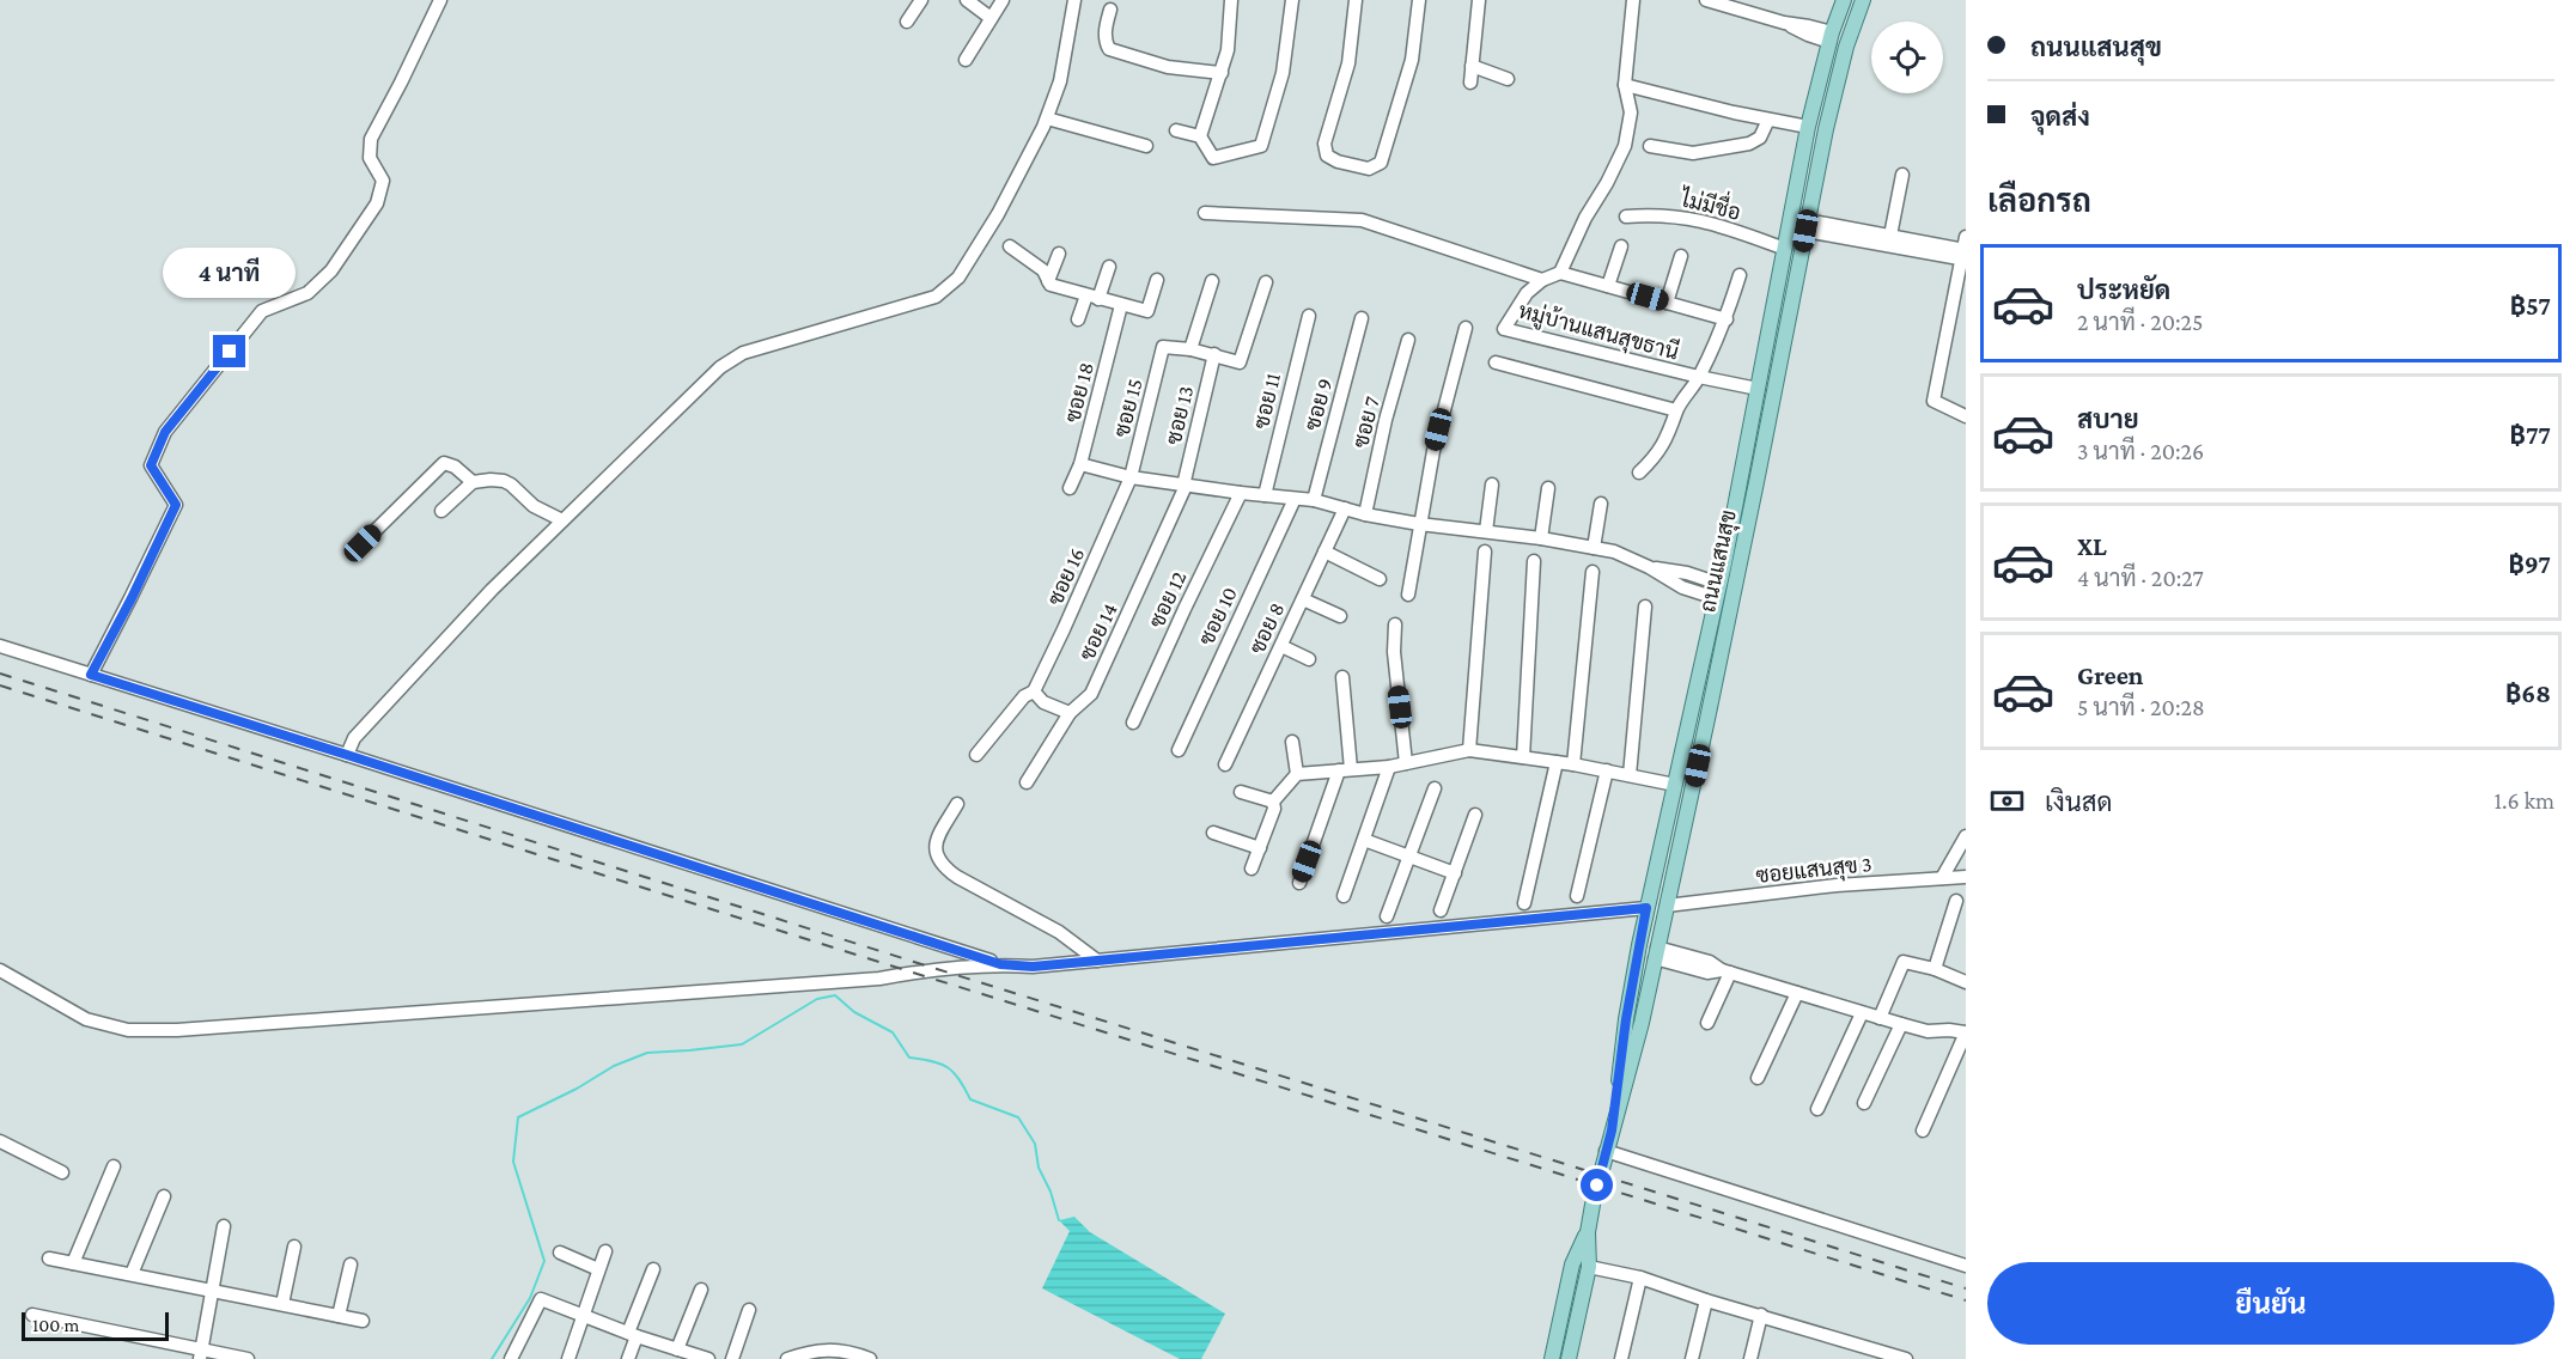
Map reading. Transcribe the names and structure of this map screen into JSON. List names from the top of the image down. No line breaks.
{"streets":{"main road":["ถนนแสนสุข"],"street":["ไม่มีชื่อ","หมู่บ้านแสนสุขธานี","ซอย 18","ซอย 11","ซอย 9","ซอย 15","ซอย 13","ซอย 7","ซอย 16","ซอย 12","ซอย 10","ซอย 8","ซอย 14","ซอยแสนสุข 3"]},"crossings":[["ไม่มีชื่อ","ถนนแสนสุข"],["หมู่บ้านแสนสุขธานี","ถนนแสนสุข"],["ซอย 15","ซอย 16"],["ซอย 13","ซอย 14"],["ถนนแสนสุข","ซอยแสนสุข 3"]],"scale_bar":"100 m","page":{"banner":["ถนนแสนสุข","จุดส่ง"],"heading":"เลือกรถ","list":[{"name":"ประหยัด","note":"2 นาที · 20:25","value":"฿57"},{"name":"สบาย","note":"3 นาที · 20:26","value":"฿77"},{"name":"XL","note":"4 นาที · 20:27","value":"฿97"},{"name":"Green","note":"5 นาที · 20:28","value":"฿68"}],"bubble":"4 นาที","pay":["เงินสด","1.6 km"],"buttons":"ยืนยัน","scale":"100 m"}}
